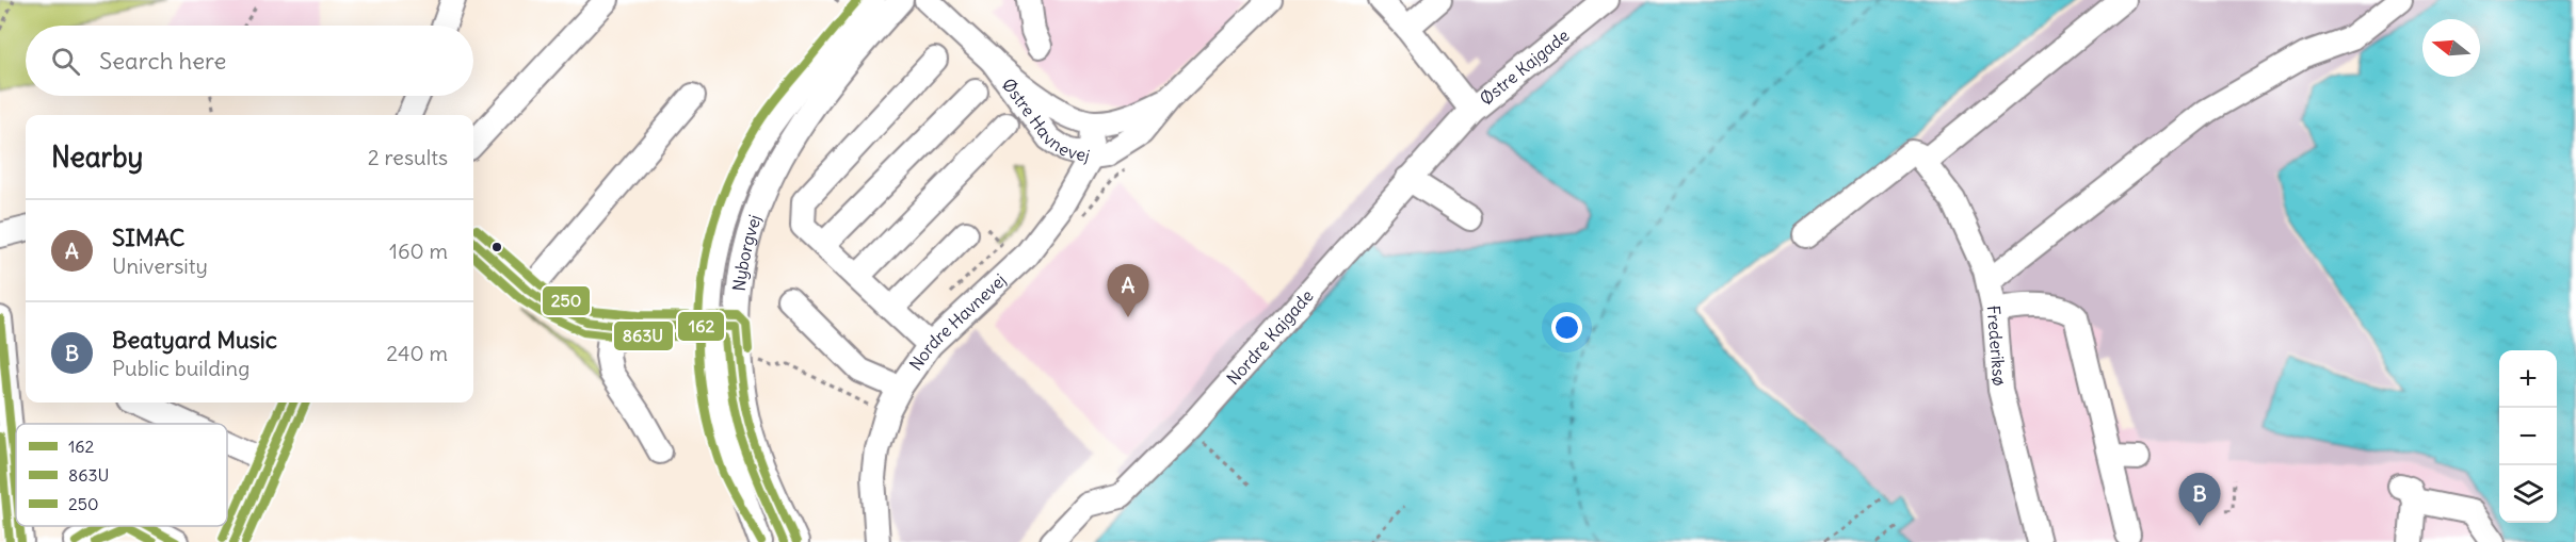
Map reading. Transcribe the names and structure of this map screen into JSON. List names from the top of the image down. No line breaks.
{"streets":{"street":["Østre Kajgade","Østre Havnevej","Nyborgvej","Nordre Havnevej","Nordre Kajgade","Frederiksø"]},"crossings":[["Østre Kajgade","Nordre Kajgade"],["Østre Havnevej","Nordre Havnevej"]],"lines":["transit line 250","transit line 162","transit line 863U"],"legend":["162","863U","250"],"north":"left","page":{"search":"Search here","heading":["Nearby","2 results"],"list":[{"mark":"A","name":"SIMAC","note":"University","value":"160 m"},{"mark":"B","name":"Beatyard Music","note":"Public building","value":"240 m"}],"pins":["A","B"],"map_buttons":["+","−"]}}
